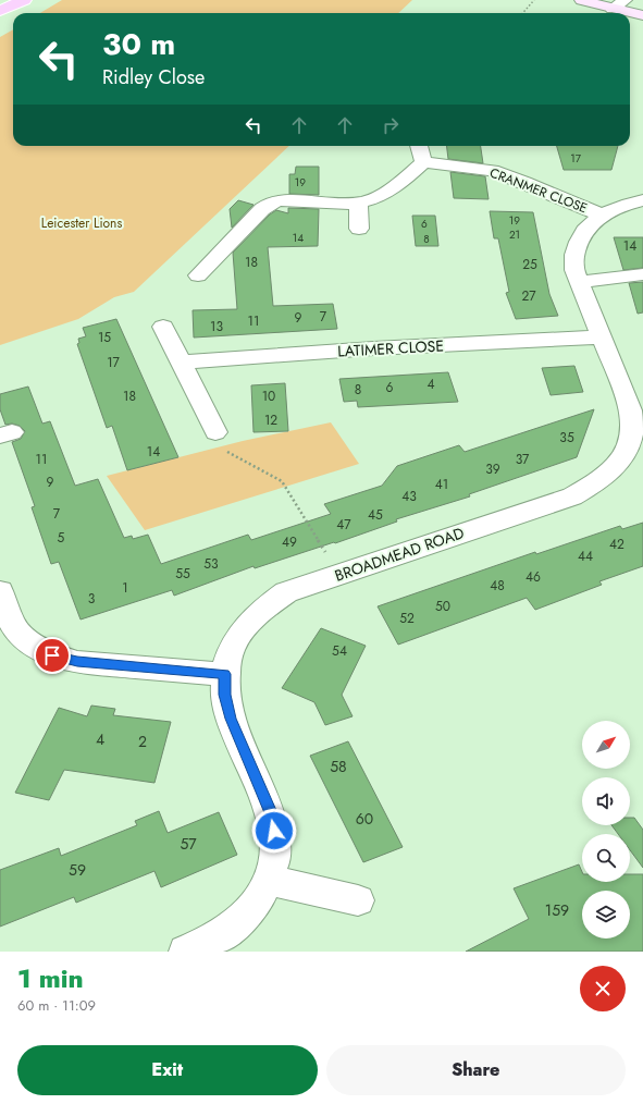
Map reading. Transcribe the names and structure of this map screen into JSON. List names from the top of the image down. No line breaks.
{"streets":{"street":["CRANMER CLOSE","LATIMER CLOSE","BROADMEAD ROAD"]},"crossings":[["CRANMER CLOSE","BROADMEAD ROAD"],["LATIMER CLOSE","BROADMEAD ROAD"]],"parks":["Leicester Lions"],"house_numbers":["17","19","19","6","21","14","8","14","18","25","27","7","9","11","13","15","17","4","6","8","18","10","12","35","14","11","37","39","9","41","43","7","45","47","5","49","42","44","53","55","46","48","1","3","50","52","54","4","2","58","60","57","59","159"],"north":"top right","page":{"turn":["30 m","Ridley Close"],"heading":["1 min","60 m · 11:09"],"buttons":["Exit","Share"]}}
